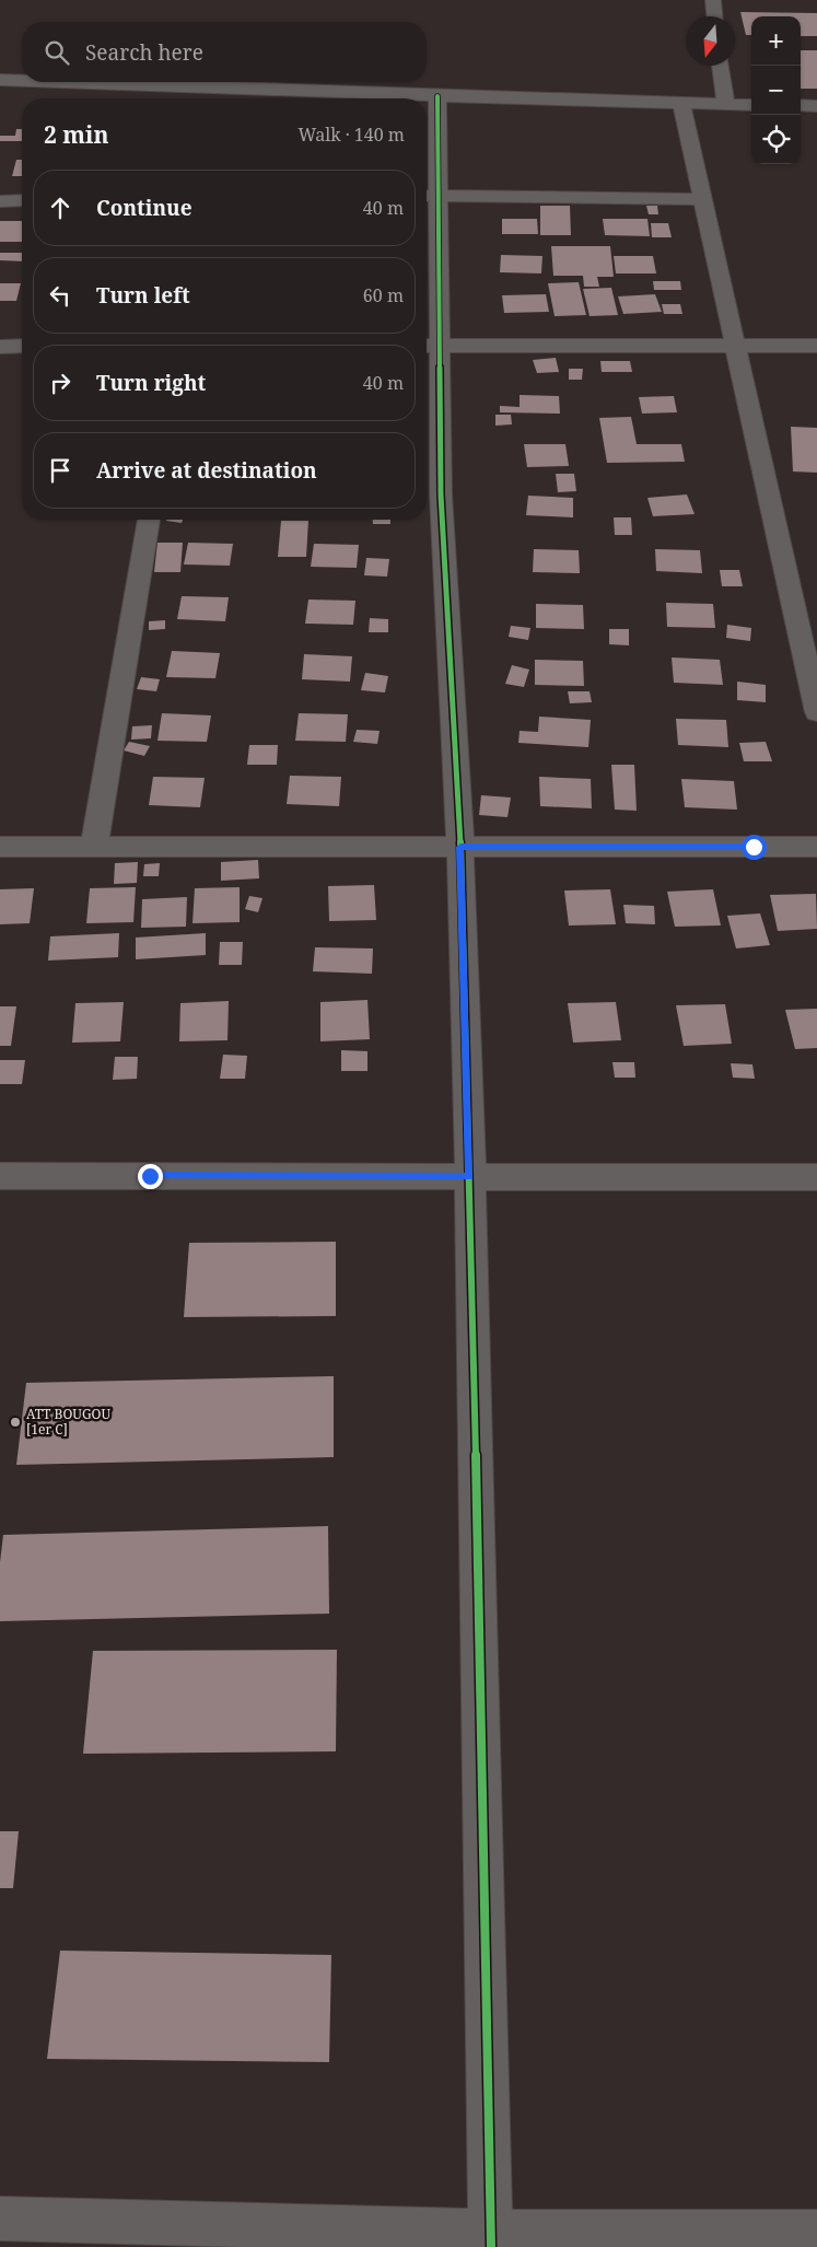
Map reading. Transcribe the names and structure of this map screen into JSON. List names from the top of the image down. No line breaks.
{"places":["ATT BOUGOU [1er C]"],"north":"bottom","page":{"map_buttons":["+","−"],"search":"Search here","heading":["2 min","Walk · 140 m"],"list":[["Continue","40 m"],["Turn left","60 m"],["Turn right","40 m"],"Arrive at destination"]}}
